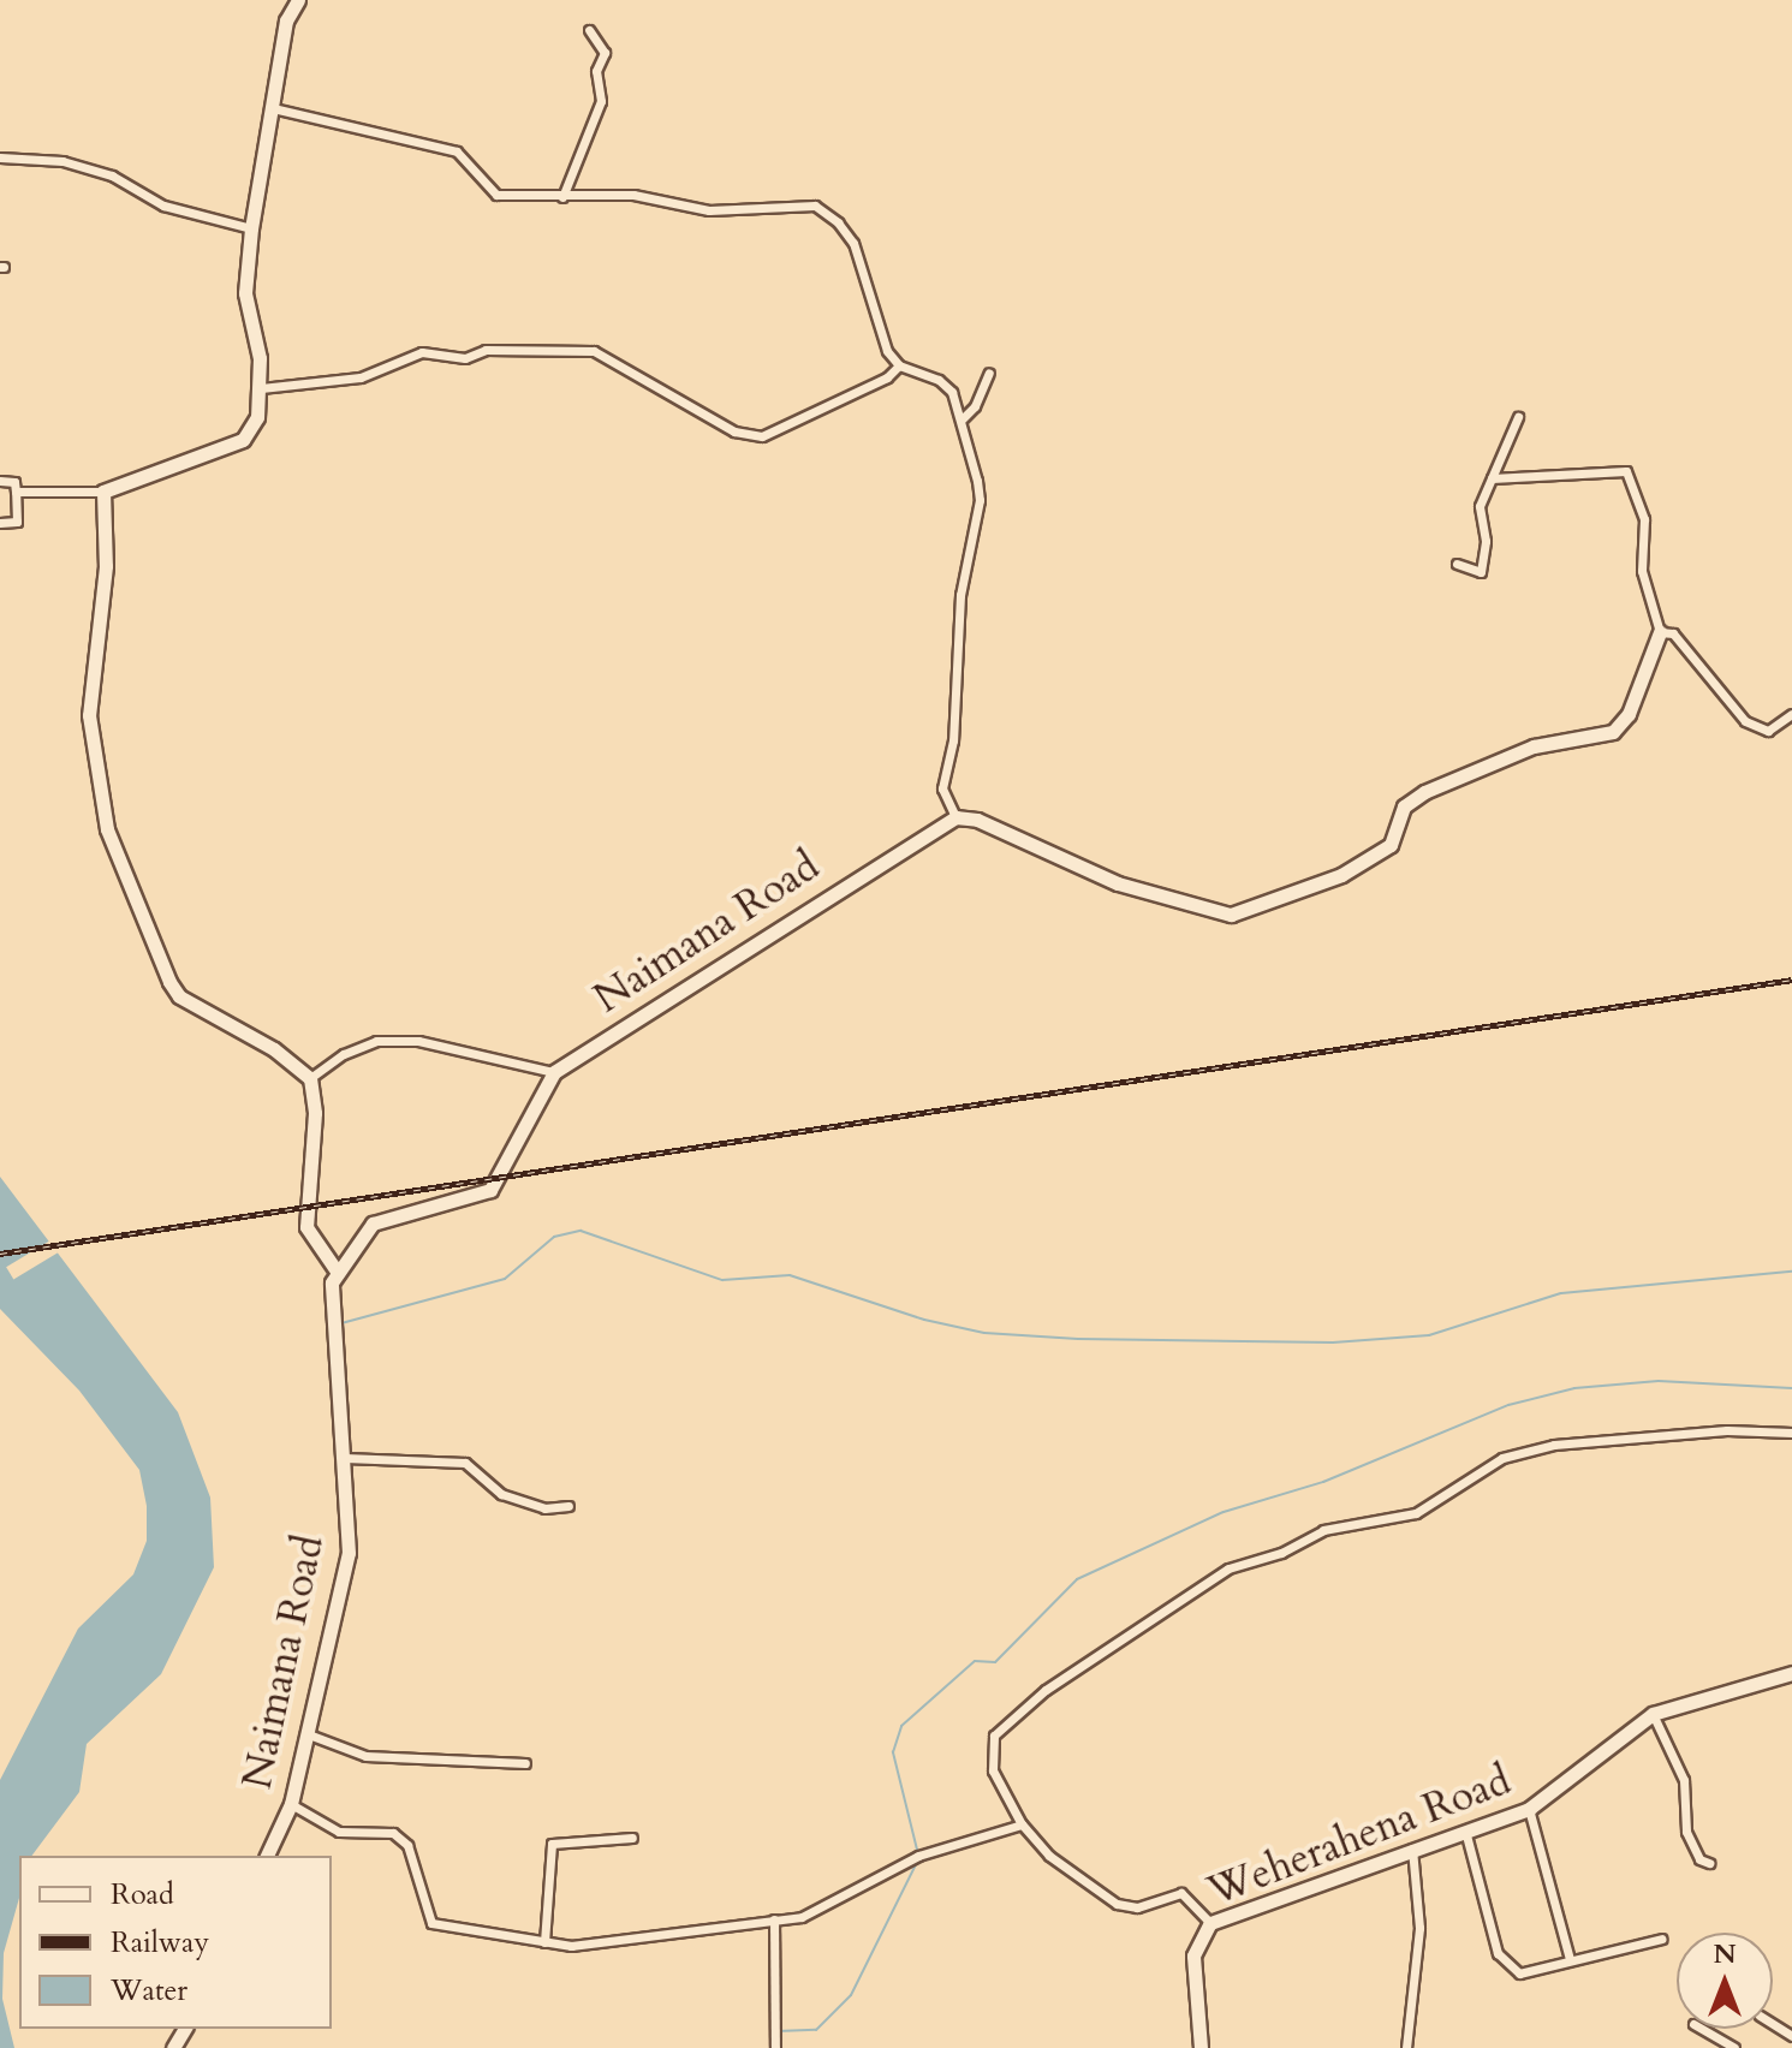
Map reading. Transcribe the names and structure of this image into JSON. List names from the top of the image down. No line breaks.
{"streets":{"street":["Naimana Road","Weherahena Road"]},"legend":["Road","Railway","Water"],"north":"top"}
